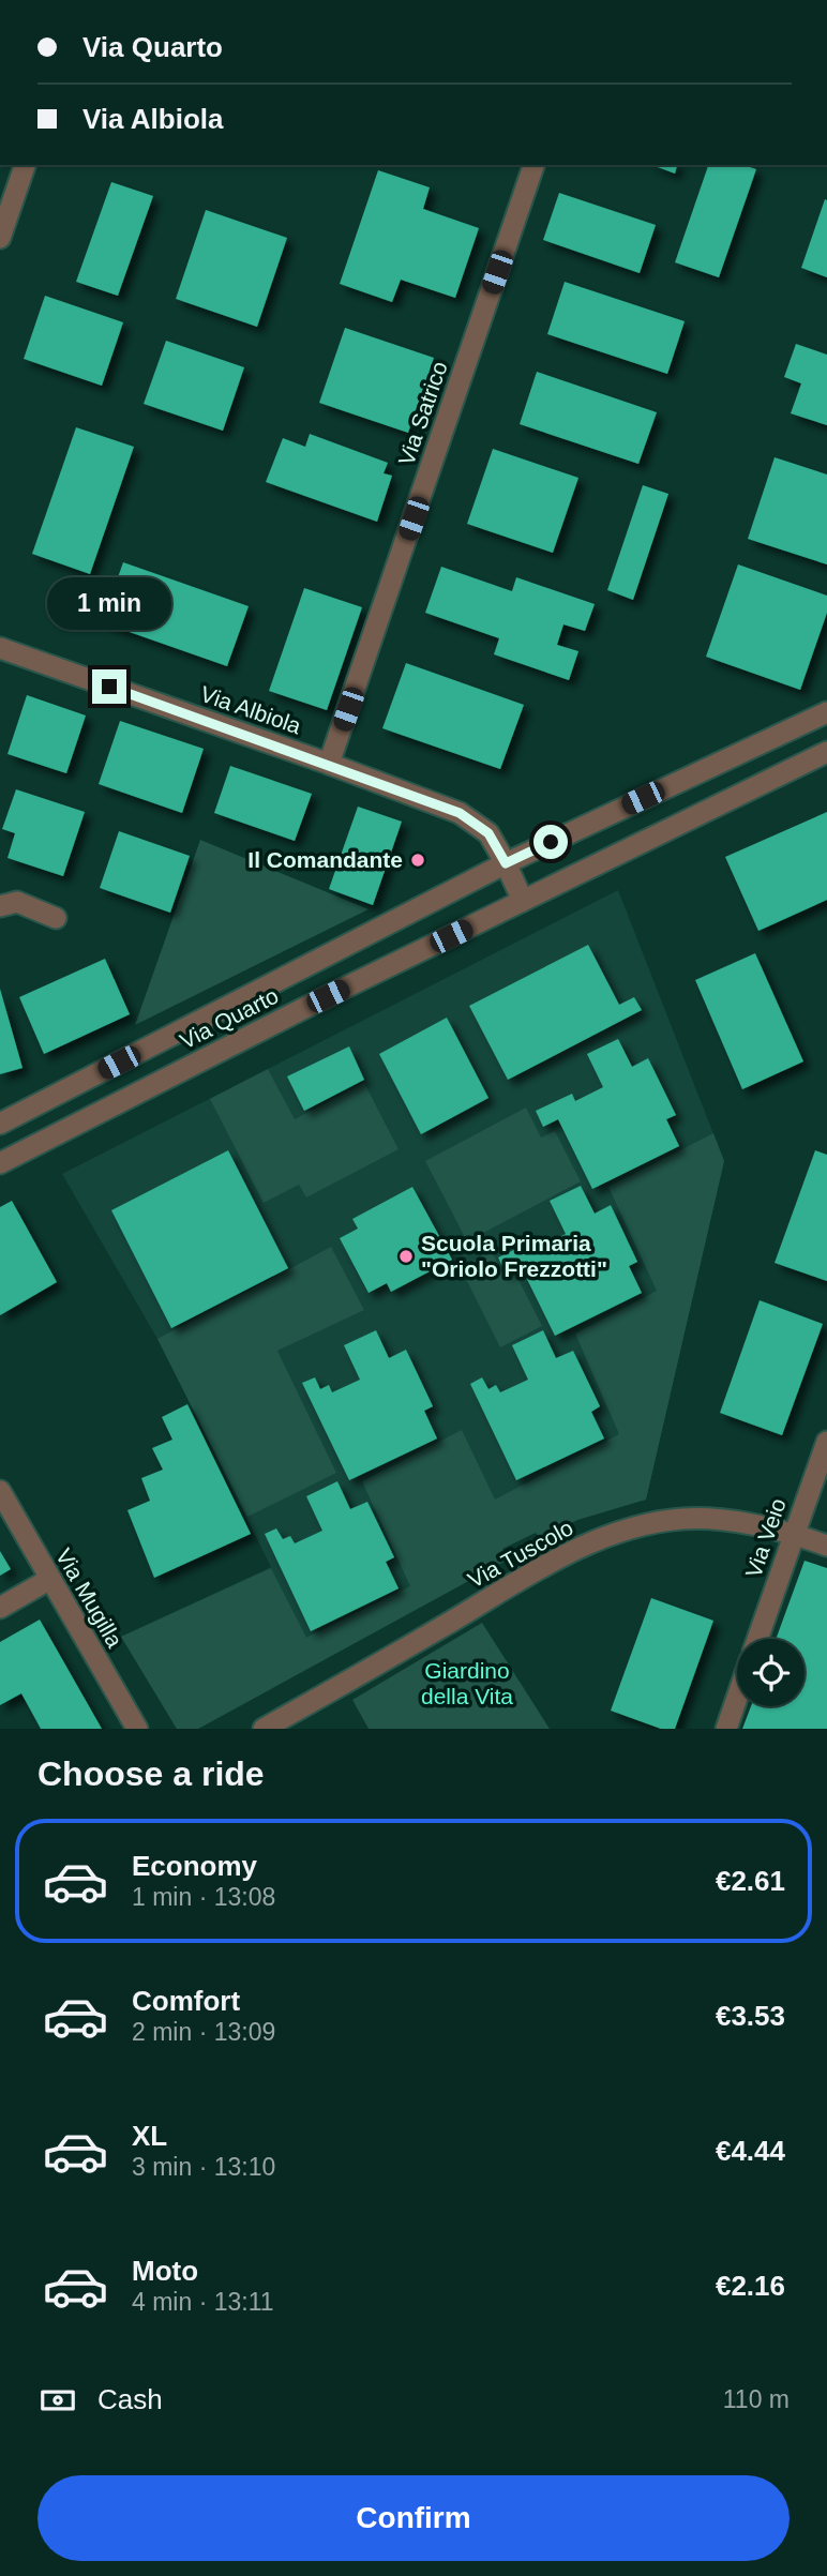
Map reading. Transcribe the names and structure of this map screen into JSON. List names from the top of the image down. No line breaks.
{"streets":{"street":["Via Satrico","Via Albiola","Via Quarto","Via Veio","Via Tuscolo","Via Mugilla"]},"crossings":[["Via Satrico","Via Albiola"],["Via Albiola","Via Quarto"],["Via Veio","Via Tuscolo"]],"parks":["Giardino della Vita"],"places":["Il Comandante","Scuola Primaria \"Oriolo Frezzotti\""],"page":{"banner":["Via Quarto","Via Albiola"],"bubble":"1 min","heading":"Choose a ride","list":[{"name":"Economy","note":"1 min · 13:08","value":"€2.61"},{"name":"Comfort","note":"2 min · 13:09","value":"€3.53"},{"name":"XL","note":"3 min · 13:10","value":"€4.44"},{"name":"Moto","note":"4 min · 13:11","value":"€2.16"}],"pay":["Cash","110 m"],"buttons":"Confirm"}}
